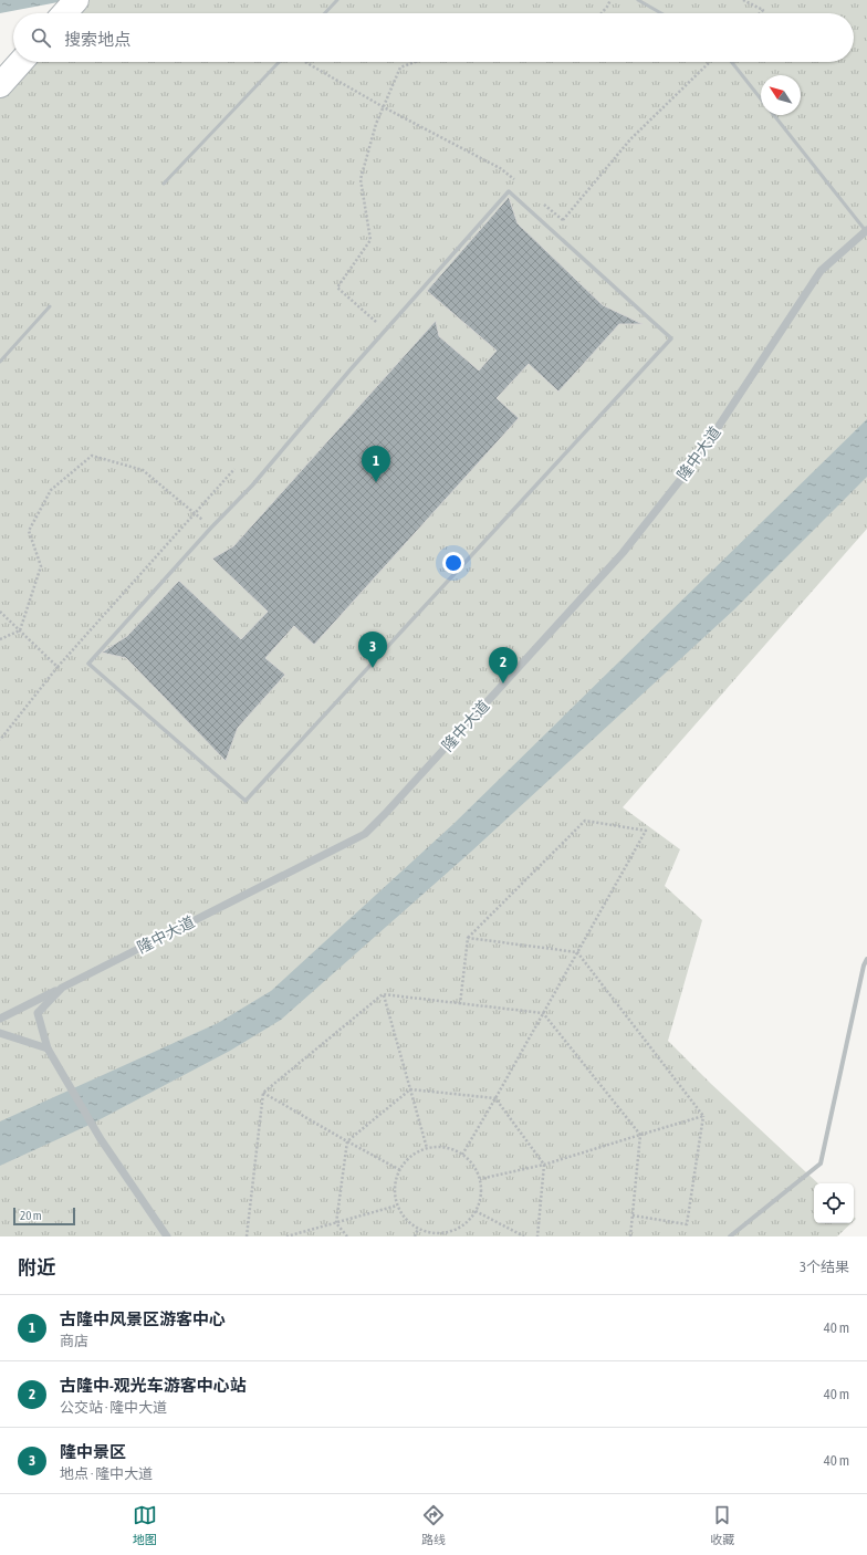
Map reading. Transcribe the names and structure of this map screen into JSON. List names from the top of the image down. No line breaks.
{"streets":{"street":["隆中大道"]},"scale_bar":"20 m","north":"top left","page":{"search":"搜索地点","pins":["1","3","2"],"scale":"20 m","heading":["附近","3个结果"],"list":[{"mark":"1","name":"古隆中风景区游客中心","note":"商店","value":"40 m"},{"mark":"2","name":"古隆中-观光车游客中心站","note":"公交站 · 隆中大道","value":"40 m"},{"mark":"3","name":"隆中景区","note":"地点 · 隆中大道","value":"40 m"}],"nav":["地图","路线","收藏"]}}
